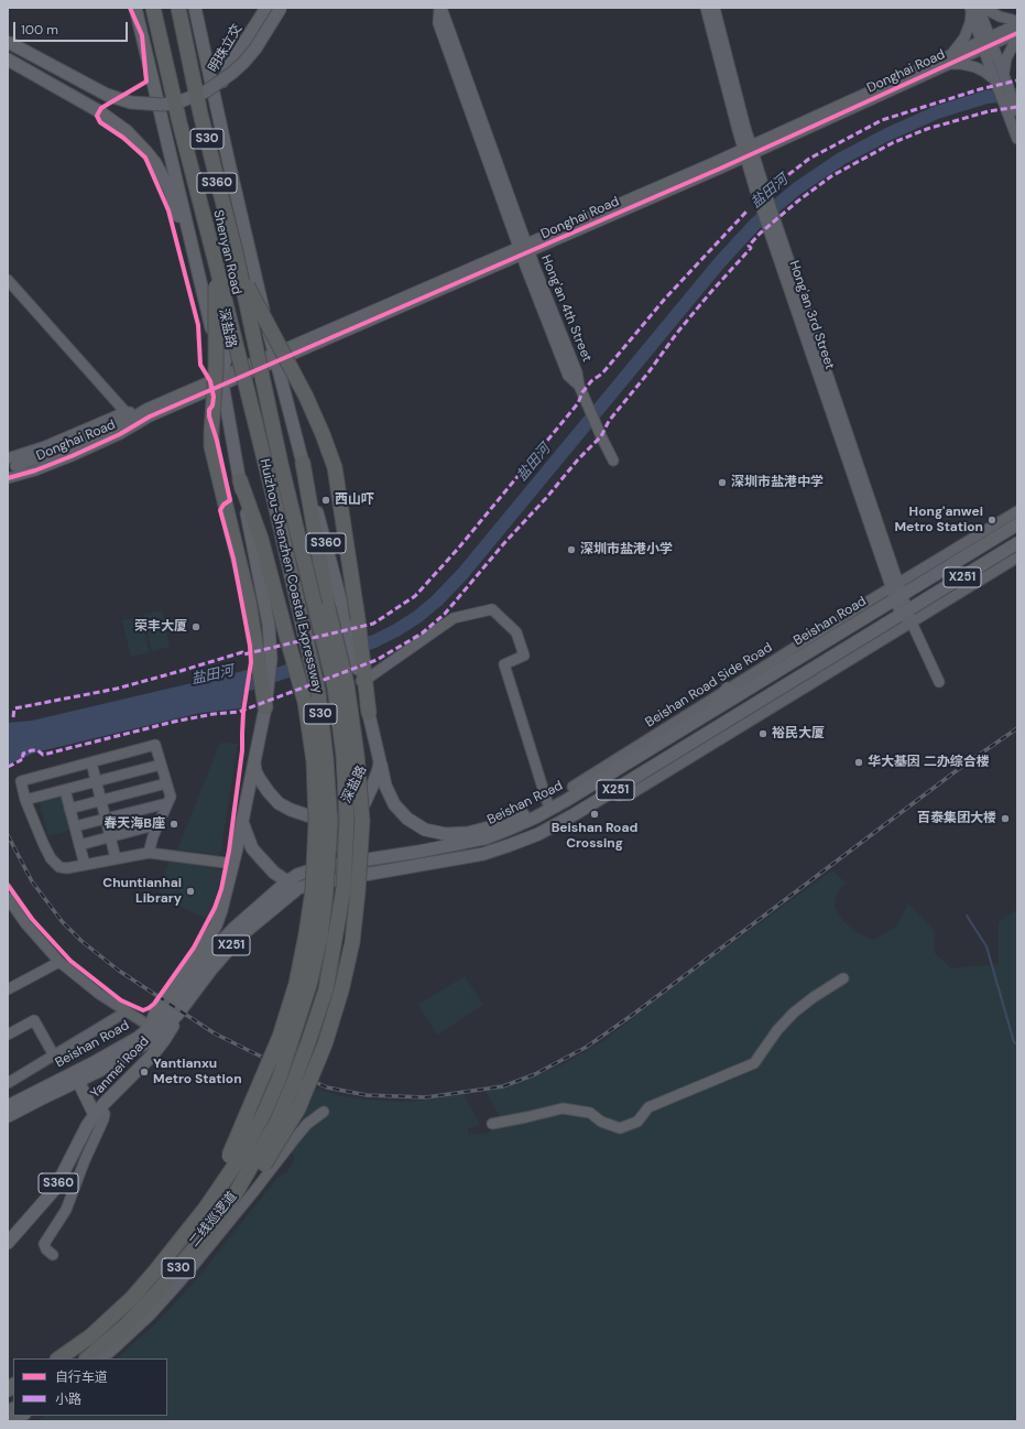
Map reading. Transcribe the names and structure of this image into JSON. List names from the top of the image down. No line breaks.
{"streets":{"highway":["S30","Huizhou-Shenzhen Coastal Expressway"],"main road":["明珠立交","S360","Shenyan Road","深盐路","X251","Beishan Road","Yanmei Road"],"street":["Donghai Road","Hong'an 4th Street","Hong'an 3rd Street","Beishan Road Side Road","二线巡逻道"]},"crossings":[["明珠立交","S360"],["Donghai Road","S360"],["Donghai Road","Shenyan Road"],["Donghai Road","Hong'an 4th Street"],["Donghai Road","Hong'an 3rd Street"],["Donghai Road","深盐路"],["S30","Huizhou-Shenzhen Coastal Expressway"],["S360","Shenyan Road"],["Shenyan Road","深盐路"],["Shenyan Road","Huizhou-Shenzhen Coastal Expressway"],["Hong'an 3rd Street","Beishan Road"],["Hong'an 3rd Street","Beishan Road Side Road"],["深盐路","Beishan Road"],["Beishan Road","Beishan Road Side Road"],["Beishan Road","Yanmei Road"]],"water":["盐田河"],"places":["深圳市盐港中学","西山吓","Hong'anwei Metro Station","深圳市盐港小学","荣丰大厦","裕民大厦","华大基因 二办综合楼","Beishan Road Crossing","百泰集团大楼","春天海B座","Chuntianhai Library","Yantianxu Metro Station"],"legend":["自行车道","小路"],"scale_bar":"100 m"}
